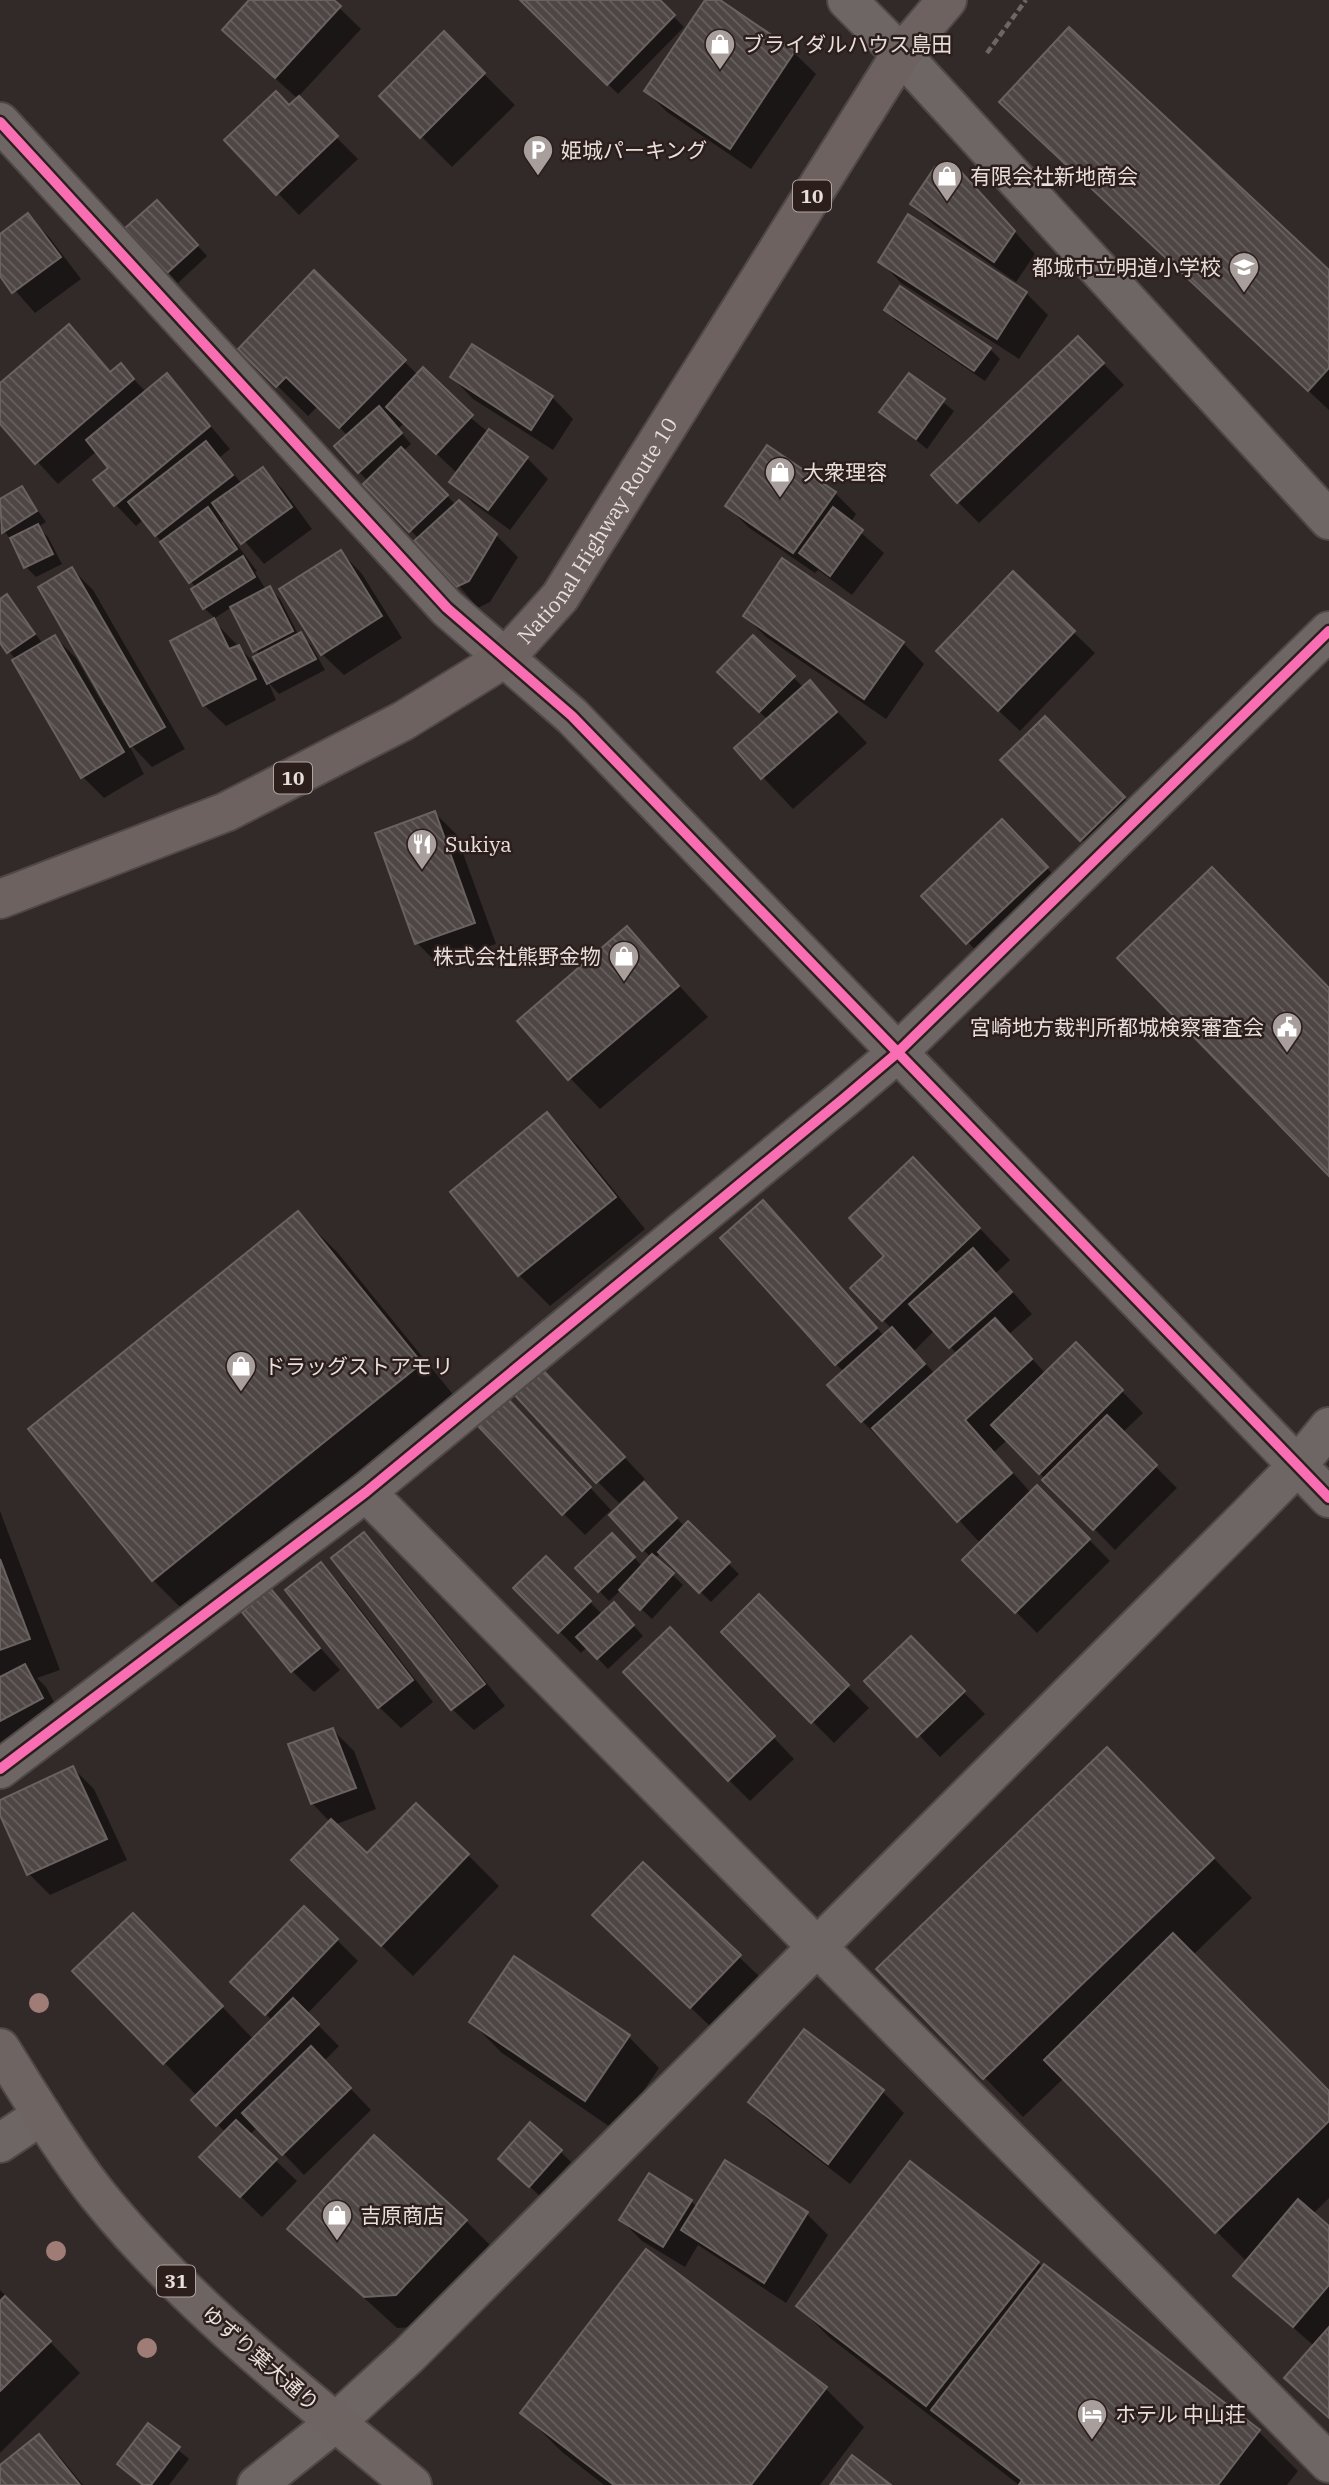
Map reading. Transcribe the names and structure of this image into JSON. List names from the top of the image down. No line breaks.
{"streets":{"highway":["10","National Highway Route 10"],"main road":["31","ゆずり葉大通り"]},"places":{"shop":["ブライダルハウス島田","有限会社新地商会","大衆理容","株式会社熊野金物","ドラッグストアモリ","吉原商店"],"parking":["姫城パーキング"],"school or university":["都城市立明道小学校"],"restaurant":["Sukiya"],"public building":["宮崎地方裁判所都城検察審査会"],"hotel":["ホテル 中山荘"]}}
